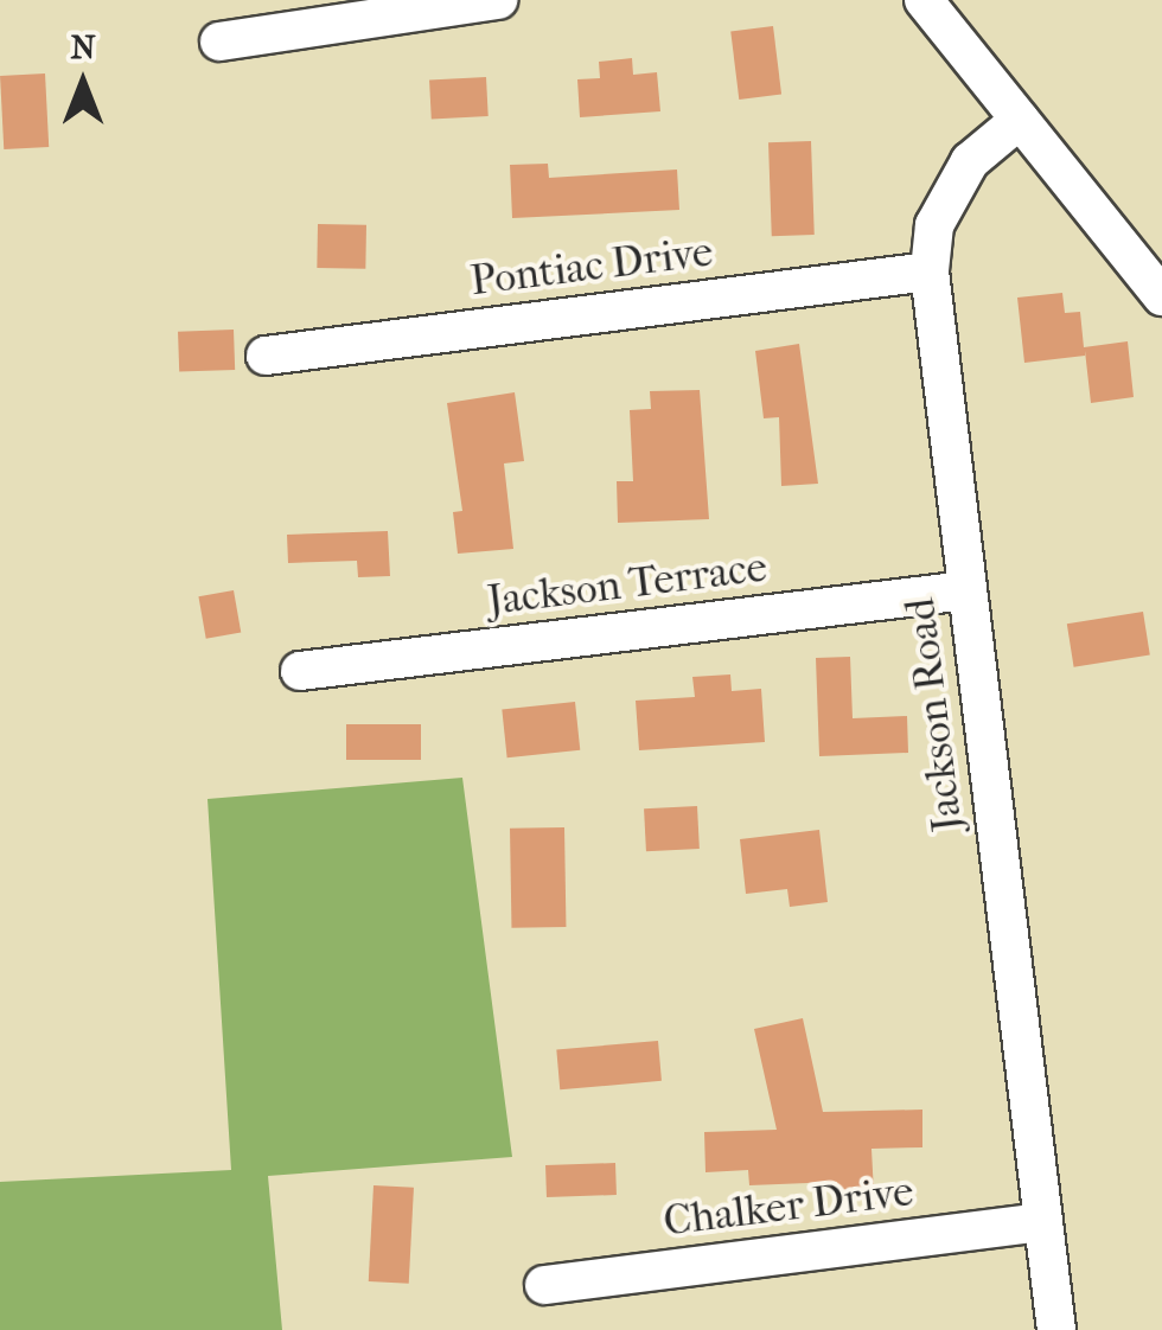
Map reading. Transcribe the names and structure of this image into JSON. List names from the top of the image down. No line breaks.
{"streets":{"street":["Pontiac Drive","Jackson Terrace","Jackson Road","Chalker Drive"]},"crossings":[["Pontiac Drive","Jackson Road"],["Jackson Terrace","Jackson Road"],["Jackson Road","Chalker Drive"]],"north":"top"}
